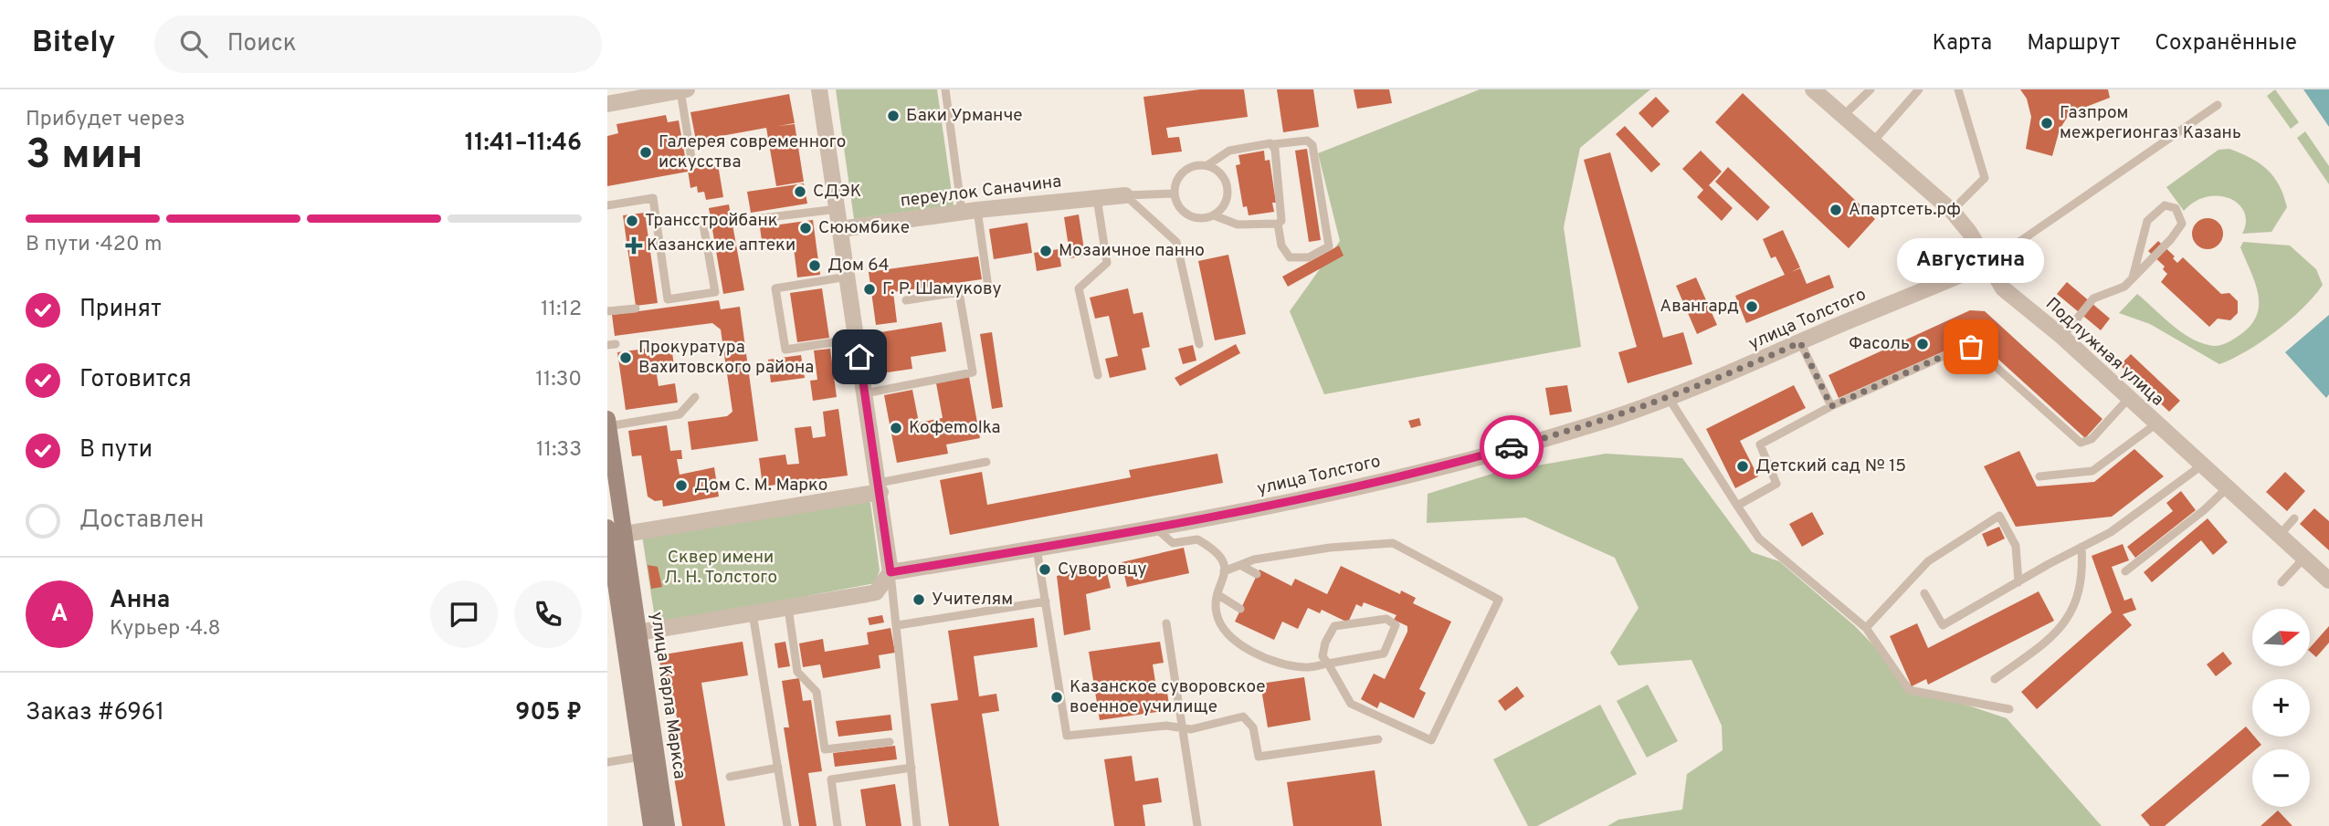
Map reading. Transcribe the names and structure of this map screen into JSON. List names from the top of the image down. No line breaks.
{"streets":{"main road":["улица Карла Маркса"],"street":["переулок Саначина","улица Толстого","Подлужная улица"]},"crossings":[["улица Толстого","Подлужная улица"]],"parks":["Сквер имени Л. Н. Толстого"],"places":{"other":["Баки Урманче","Газпром межрегионгаз Казань","Галерея современного искусства","СДЭК","Апартсеть.рф","Трансстройбанк","Сююмбике","Мозаичное панно","Дом 64","Г. Р. Шамукову","Авангард","Фасоль","Августина","Прокуратура Вахитовского района","Кофеmolka","Детский сад № 15","Дом С. М. Марко","Суворовцу","Учителям","Казанское суворовское военное училище"],"health":["Казанские аптеки"]},"north":"right","page":{"header":"Bitely","search":"Поиск","nav":["Карта","Маршрут","Сохранённые"],"heading":["3 мин","Прибудет через","11:41–11:46"],"panel":["Анна","Курьер · 4.8","Заказ #6961","905 ₽"],"bar":"В пути · 420 m","bubble":"Августина","list":[["Принят","11:12"],["Готовится","11:30"],["В пути","11:33"],"Доставлен"],"round":"А","map_buttons":["+","−"]}}
